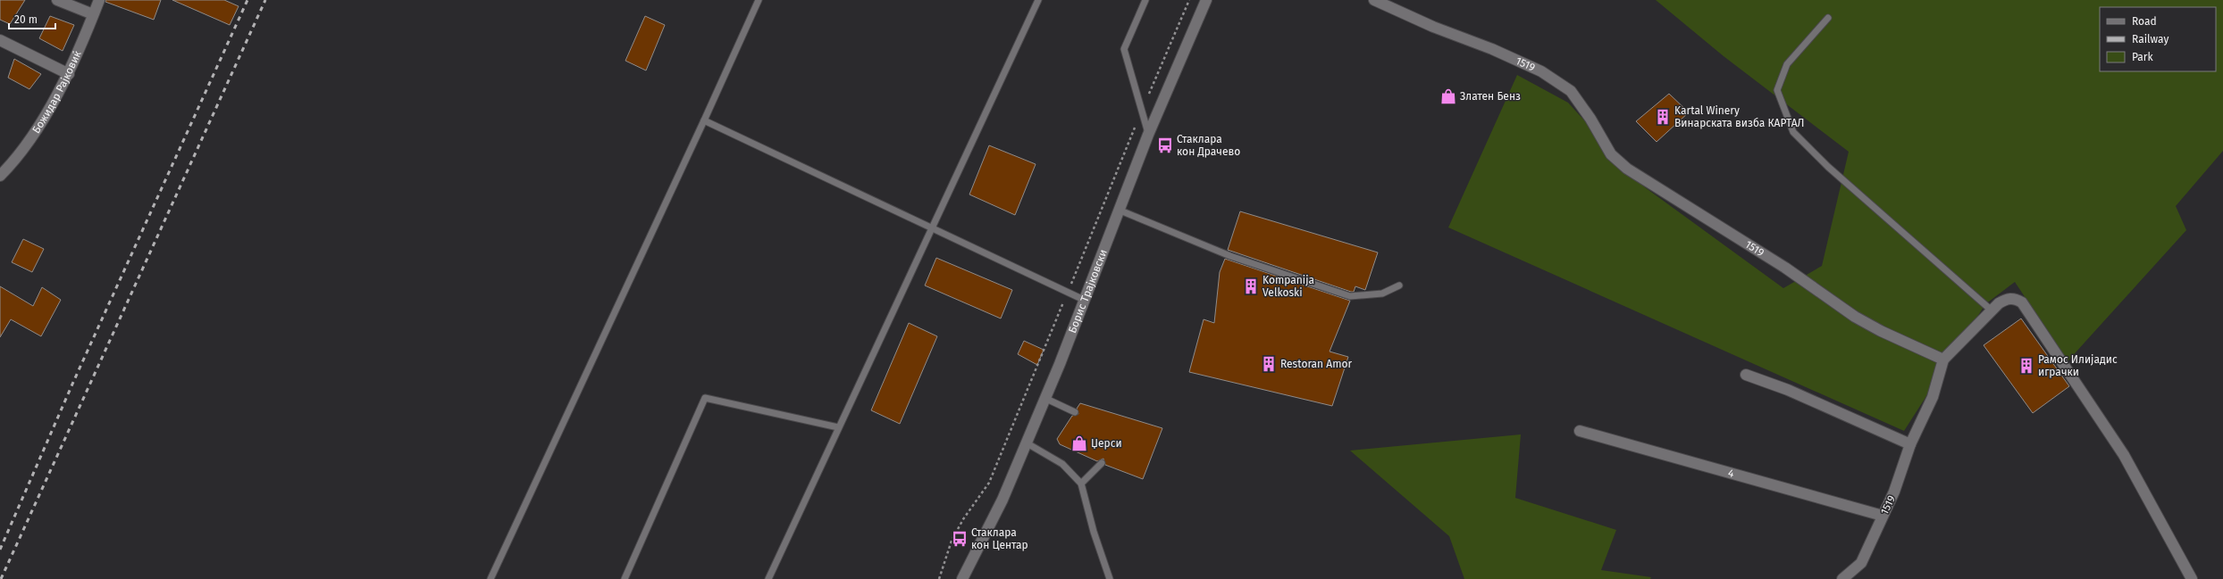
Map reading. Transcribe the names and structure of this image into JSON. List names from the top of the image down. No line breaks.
{"streets":{"street":["1519","Божидар Рајковиќ","Борис Трајковски","4"]},"crossings":[["1519","4"]],"places":{"shop":["Златен Бенз","Џерси"],"building":["Kartal Winery Винарската визба КАРТАЛ","Kompanija Velkoski","Restoran Amor","Рамос Илијадис играчки"],"bus stop":["Стаклара кон Драчево","Стаклара кон Центар"]},"legend":["Road","Railway","Park"],"scale_bar":"20 m"}
